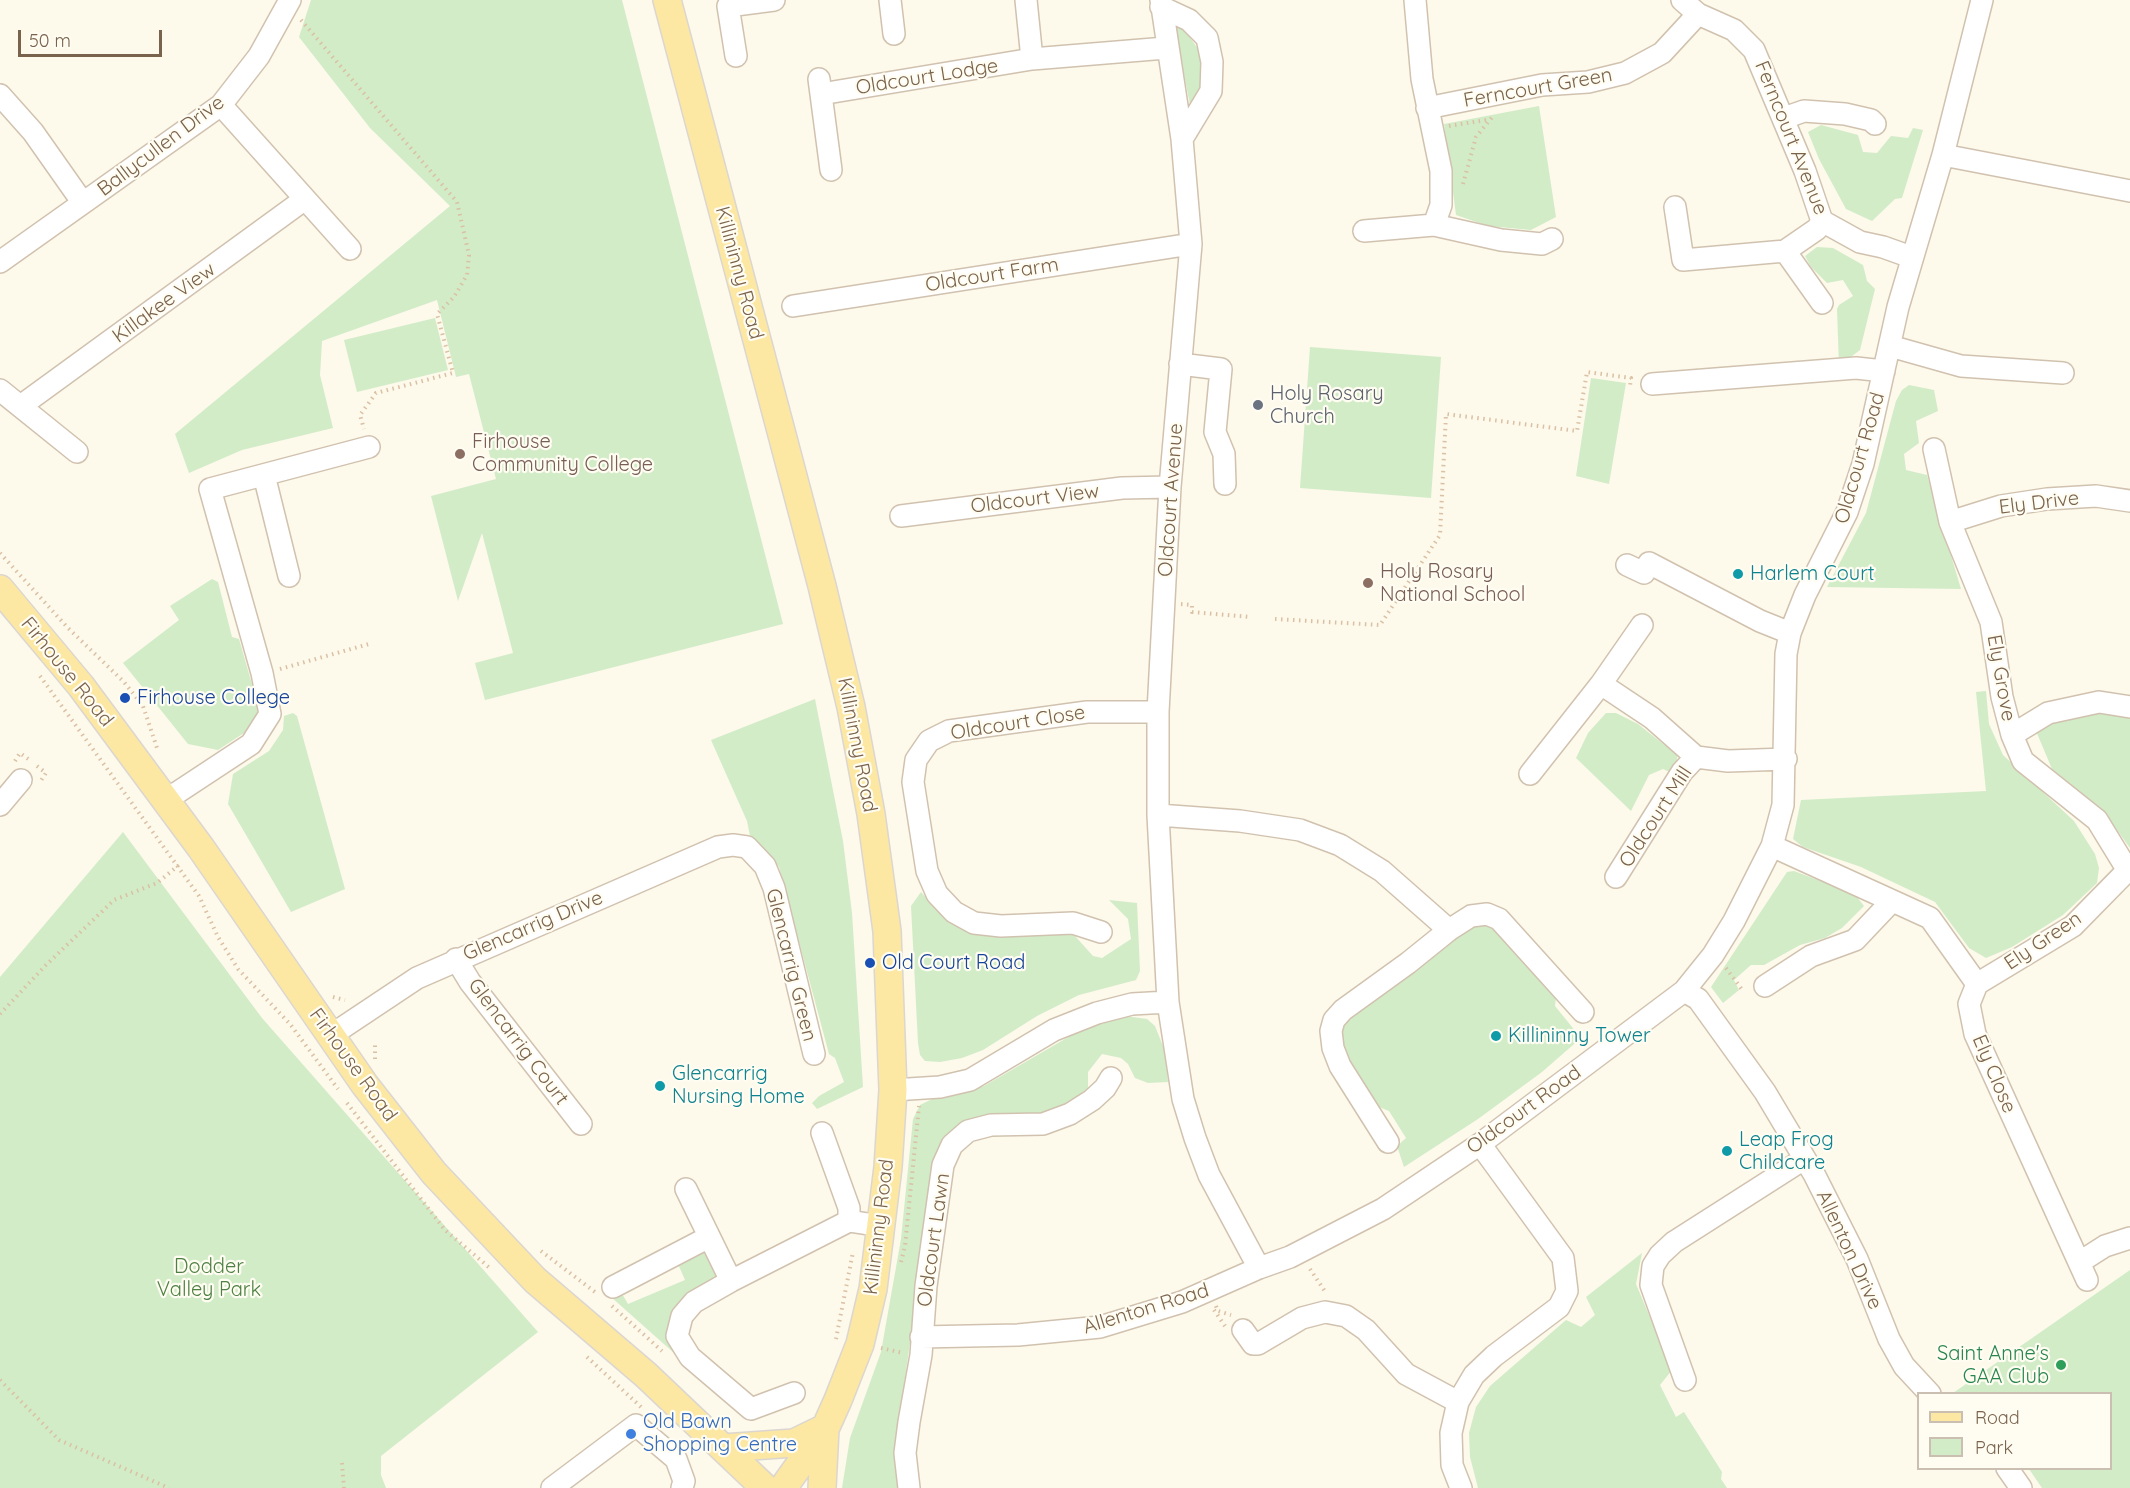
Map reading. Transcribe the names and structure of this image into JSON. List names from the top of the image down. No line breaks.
{"streets":{"main road":["Killininny Road","Firhouse Road"],"street":["Oldcourt Lodge","Ferncourt Green","Ferncourt Avenue","Ballycullen Drive","Oldcourt Farm","Killakee View","Oldcourt Road","Oldcourt View","Oldcourt Avenue","Ely Drive","Ely Grove","Oldcourt Close","Oldcourt Mill","Glencarrig Drive","Ely Green","Glencarrig Green","Glencarrig Court","Ely Close","Oldcourt Lawn","Allenton Drive","Allenton Road"]},"crossings":[["Oldcourt Lodge","Oldcourt Avenue"],["Ferncourt Green","Ferncourt Avenue"],["Ferncourt Avenue","Oldcourt Road"],["Oldcourt Farm","Oldcourt Avenue"],["Oldcourt Road","Oldcourt Mill"],["Oldcourt Road","Allenton Drive"],["Oldcourt Road","Allenton Road"],["Oldcourt View","Oldcourt Avenue"],["Oldcourt Avenue","Oldcourt Close"],["Ely Drive","Ely Grove"],["Firhouse Road","Glencarrig Drive"],["Ely Grove","Ely Green"],["Glencarrig Drive","Glencarrig Green"],["Glencarrig Drive","Glencarrig Court"],["Ely Green","Ely Close"],["Oldcourt Lawn","Allenton Road"]],"parks":["Dodder Valley Park"],"places":["Holy Rosary Church","Firhouse Community College","Harlem Court","Holy Rosary National School","Firhouse College","Old Court Road","Killininny Tower","Glencarrig Nursing Home","Leap Frog Childcare","Saint Anne's GAA Club","Old Bawn Shopping Centre"],"legend":["Road","Park"],"scale_bar":"50 m"}
